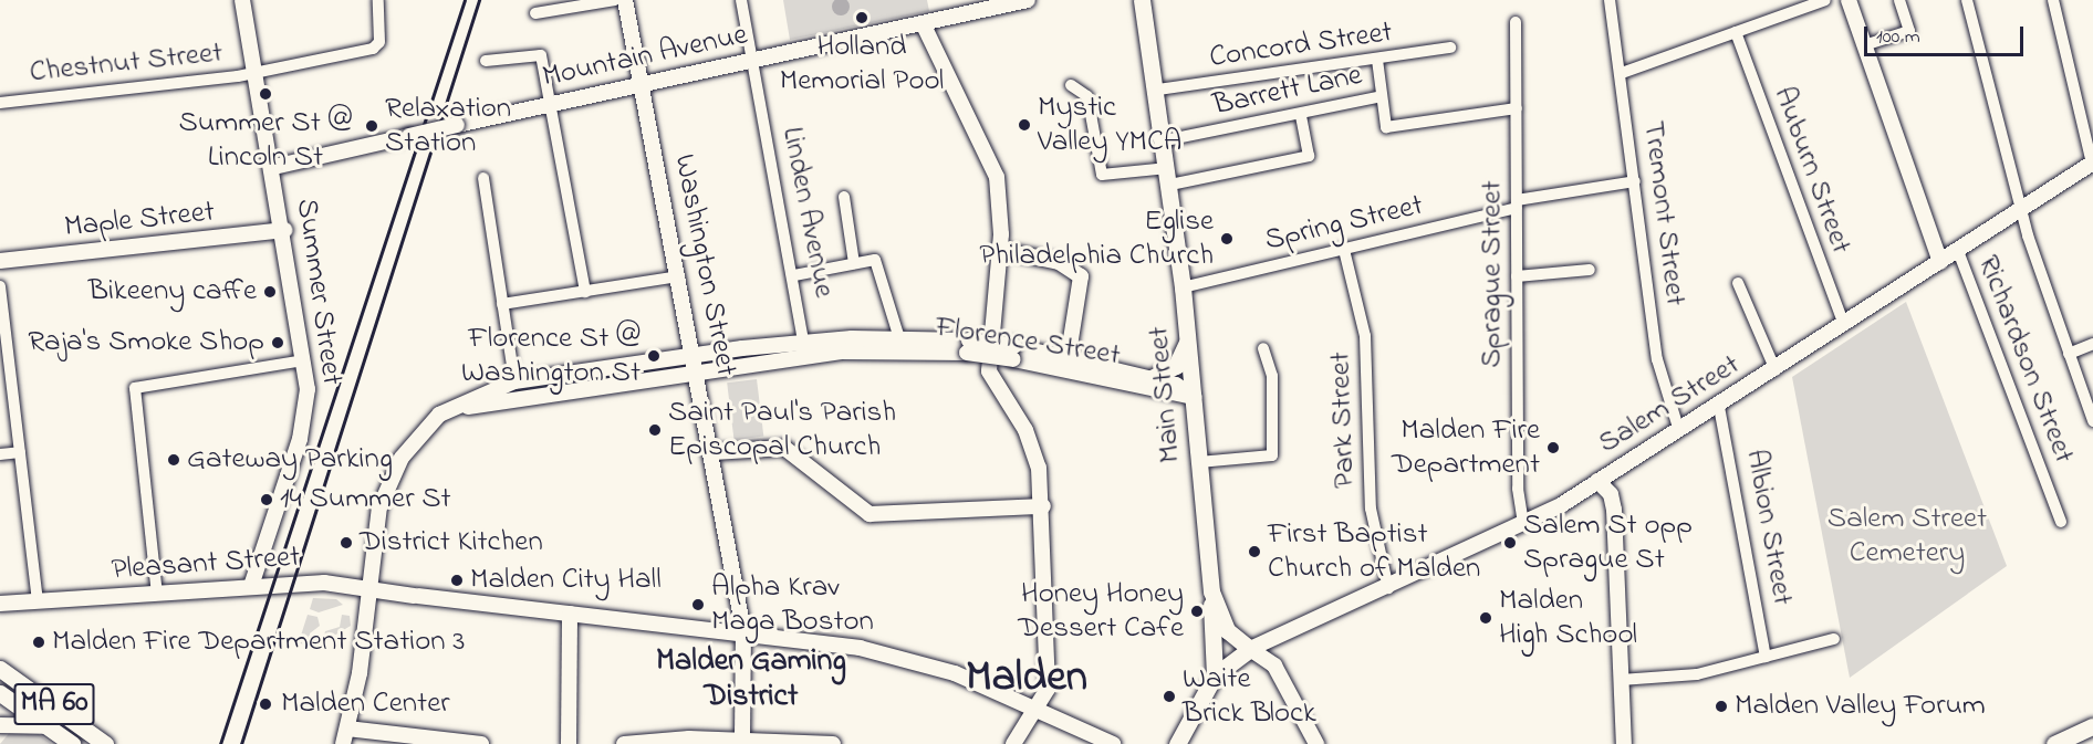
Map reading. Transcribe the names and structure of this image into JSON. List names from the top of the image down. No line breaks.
{"streets":{"main road":["Main Street","MA 60"],"street":["Concord Street","Mountain Avenue","Chestnut Street","Barrett Lane","Auburn Street","Linden Avenue","Tremont Street","Maple Street","Spring Street","Washington Street","Sprague Street","Summer Street","Florence Street","Richardson Street","Salem Street","Park Street","Albion Street","Pleasant Street"]},"crossings":[["Concord Street","Main Street"],["Mountain Avenue","Linden Avenue"],["Mountain Avenue","Washington Street"],["Mountain Avenue","Summer Street"],["Chestnut Street","Summer Street"],["Barrett Lane","Main Street"],["Auburn Street","Salem Street"],["Linden Avenue","Florence Street"],["Tremont Street","Spring Street"],["Tremont Street","Salem Street"],["Maple Street","Summer Street"],["Spring Street","Sprague Street"],["Spring Street","Main Street"],["Spring Street","Park Street"],["Washington Street","Florence Street"],["Washington Street","Pleasant Street"],["Sprague Street","Salem Street"],["Summer Street","Pleasant Street"],["Florence Street","Main Street"],["Florence Street","Pleasant Street"],["Richardson Street","Salem Street"],["Main Street","Salem Street"],["Salem Street","Park Street"],["Salem Street","Albion Street"]],"districts":["Malden Gaming District","Malden"],"parks":["Salem Street Cemetery"],"places":["Holland Memorial Pool","Summer St @ Lincoln St","Mystic Valley YMCA","Relaxation Station","Eglise Philadelphia Church","Bikeeny caffe","Raja's Smoke Shop","Florence St @ Washington St","Saint Paul's Parish Episcopal Church","Malden Fire Department","Gateway Parking","14 Summer St","District Kitchen","Salem St opp Sprague St","First Baptist Church of Malden","Malden City Hall","Alpha Krav Maga Boston","Honey Honey Dessert Cafe","Malden High School","Malden Fire Department Station 3","Waite Brick Block","Malden Center","Malden Valley Forum"],"scale_bar":"100 m"}
